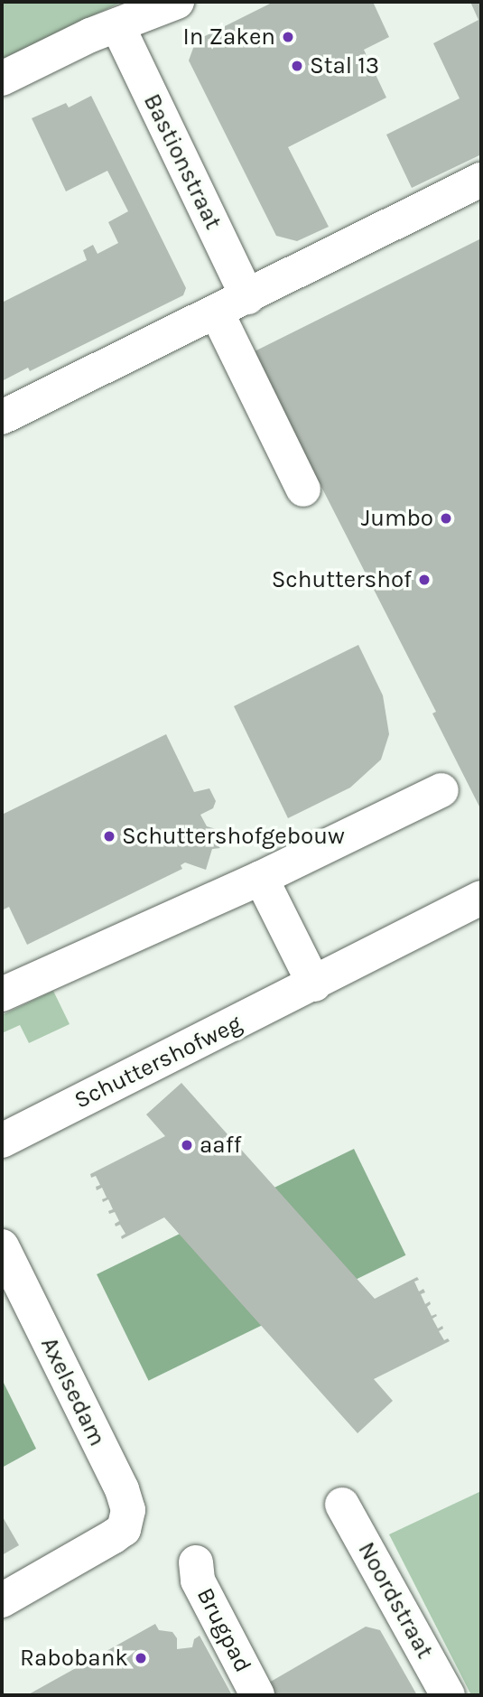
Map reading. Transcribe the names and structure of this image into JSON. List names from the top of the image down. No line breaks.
{"streets":{"street":["Bastionstraat","Schuttershofweg","Axelsedam","Noordstraat","Brugpad"]},"places":["In Zaken","Stal 13","Jumbo","Schuttershof","Schuttershofgebouw","aaff","Rabobank"]}
